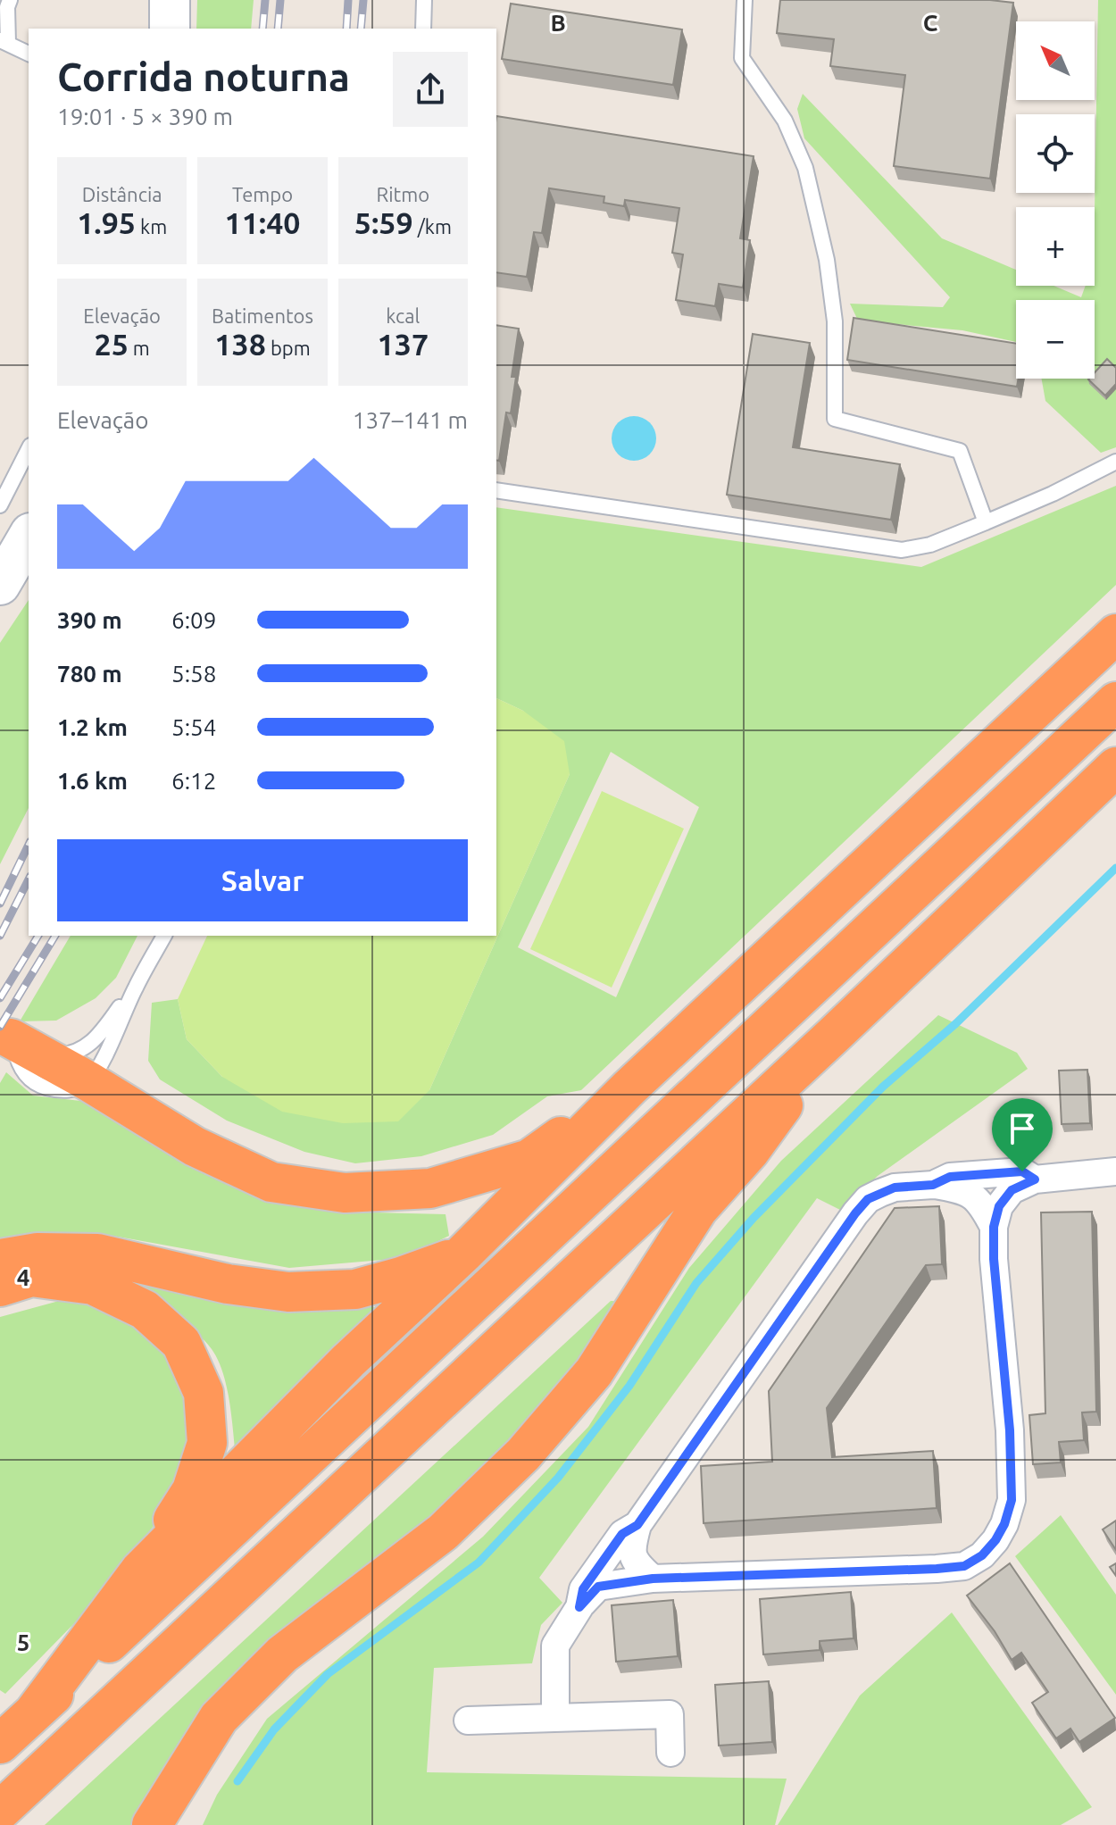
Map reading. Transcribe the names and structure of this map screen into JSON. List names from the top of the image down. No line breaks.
{"north":"top left","page":{"map_buttons":["+","−"],"heading":["Corrida noturna","19:01 · 5 × 390 m"],"stats":[["Distância","1.95 km"],["Tempo","11:40"],["Ritmo","5:59 /km"],["Elevação","25 m"],["Batimentos","138 bpm"],["kcal","137"]],"chart":["Elevação","137–141 m"],"list":[{"name":"390 m","note":"6:09"},{"name":"780 m","note":"5:58"},{"name":"1.2 km","note":"5:54"},{"name":"1.6 km","note":"6:12"}],"buttons":"Salvar"},"grid":{"columns":["B","C"],"rows":["4","5"]}}
